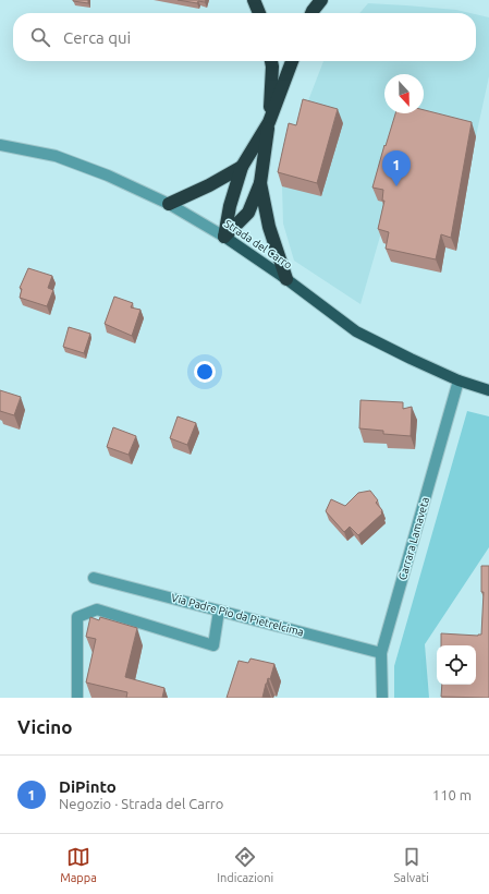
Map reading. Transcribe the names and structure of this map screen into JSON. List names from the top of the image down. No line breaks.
{"streets":{"main road":["Strada del Carro"],"street":["Carrara Lamaveta","Via Padre Pio da Pietrelcima"]},"crossings":[["Strada del Carro","Carrara Lamaveta"],["Carrara Lamaveta","Via Padre Pio da Pietrelcima"]],"north":"bottom","page":{"search":"Cerca qui","pins":"1","heading":"Vicino","list":[{"mark":"1","name":"DiPinto","note":"Negozio · Strada del Carro","value":"110 m"}],"nav":["Mappa","Indicazioni","Salvati"]}}
